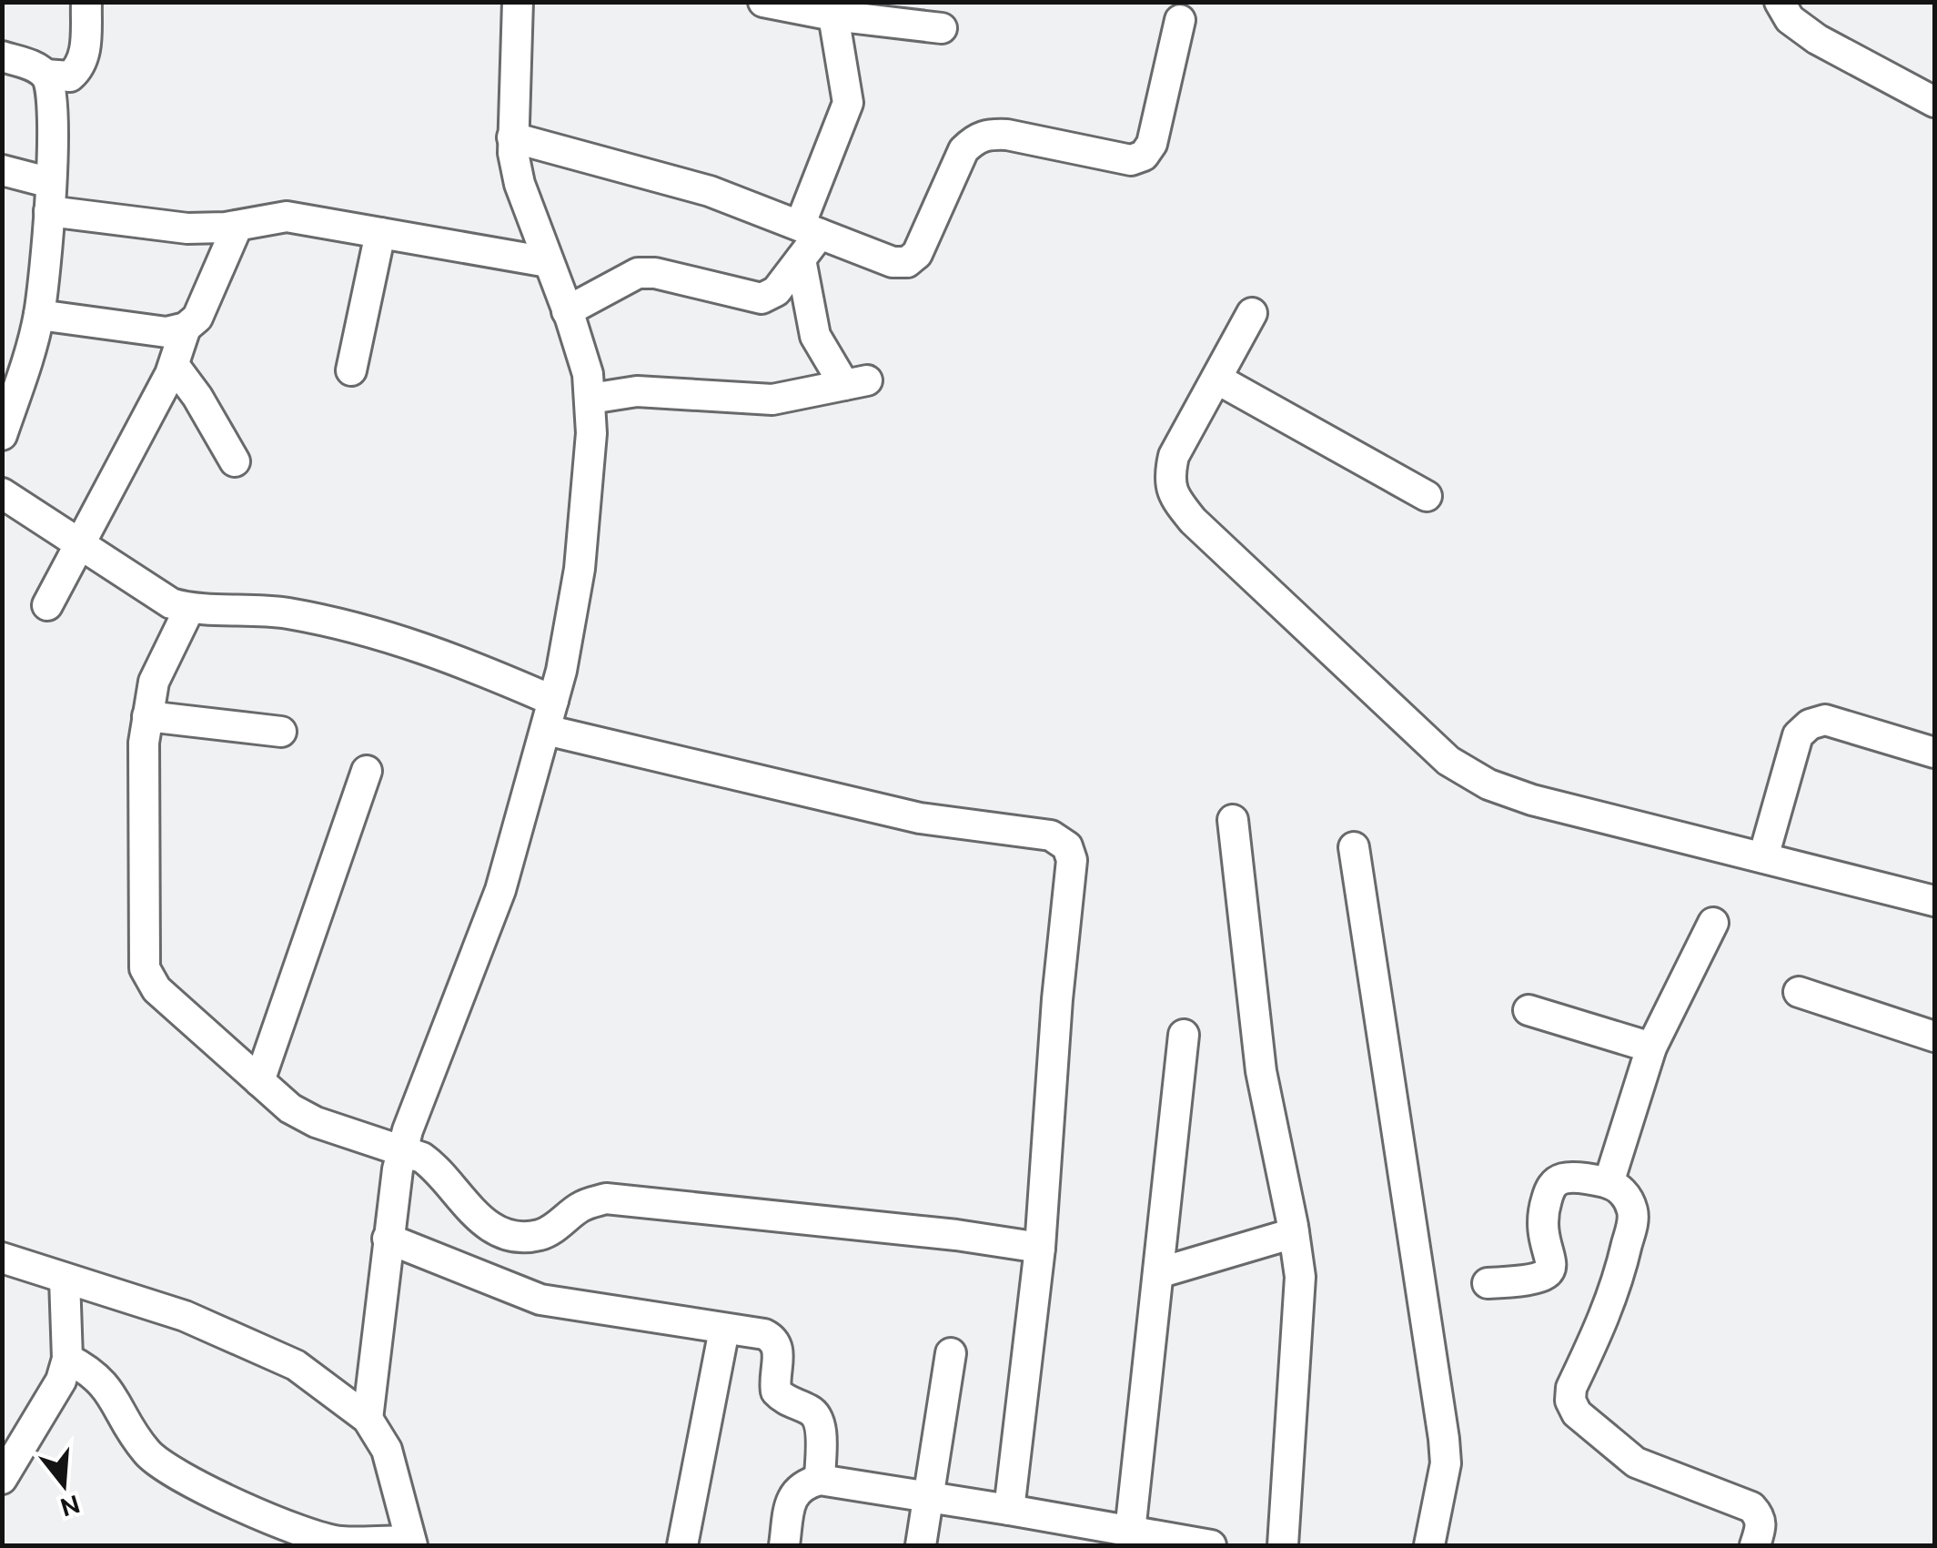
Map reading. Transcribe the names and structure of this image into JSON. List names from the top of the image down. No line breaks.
{"north":"bottom"}
